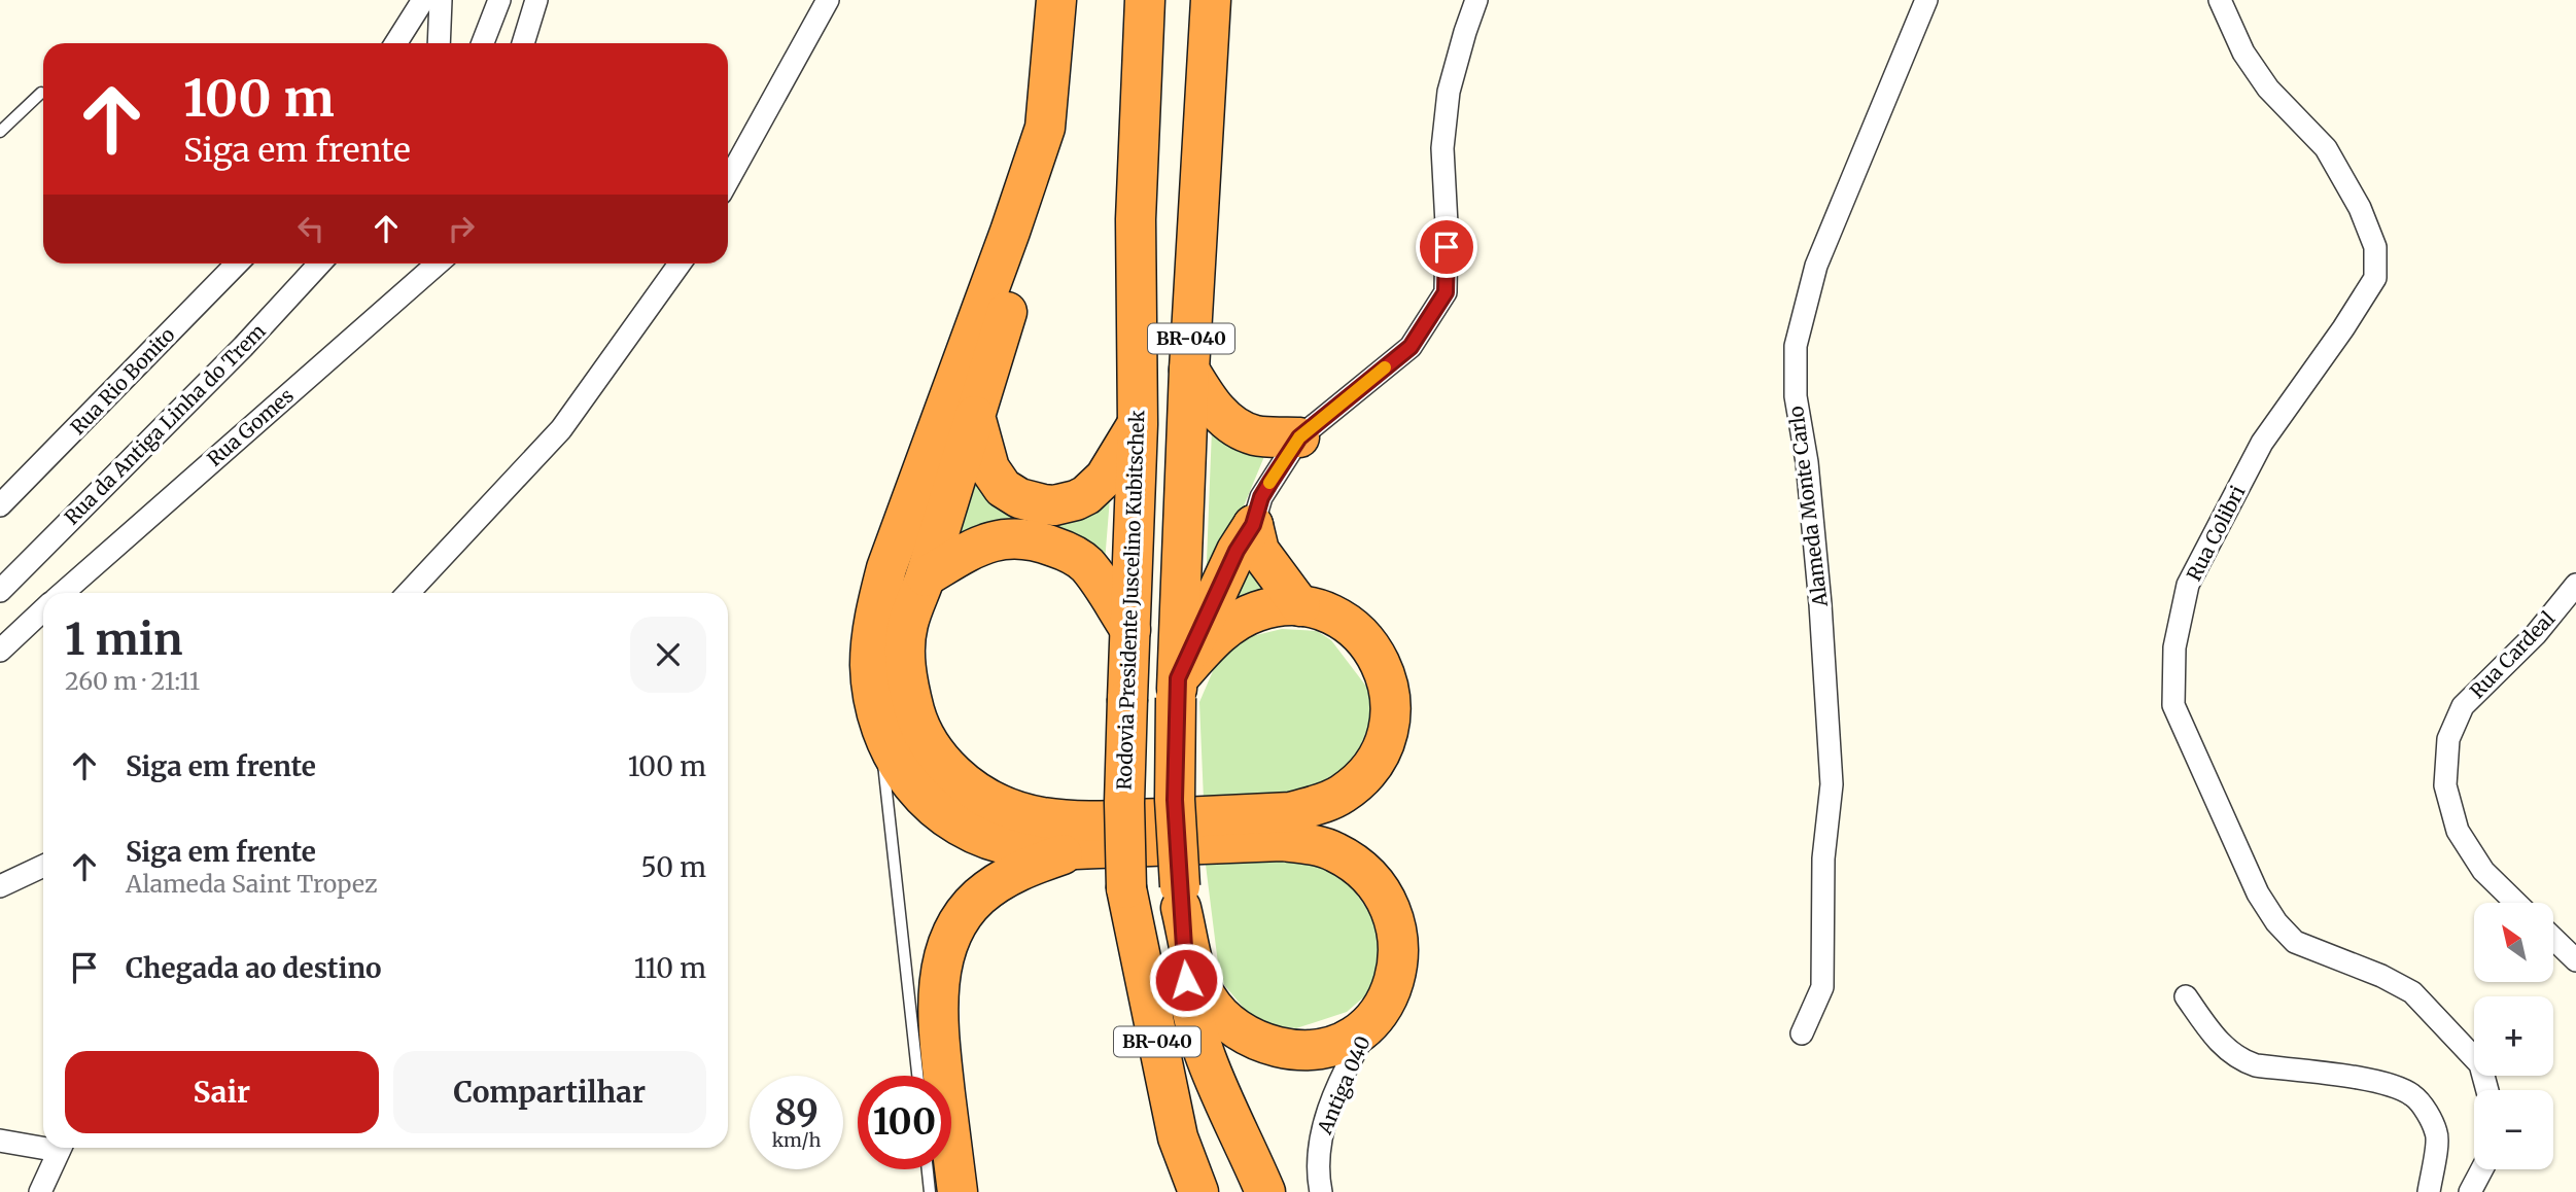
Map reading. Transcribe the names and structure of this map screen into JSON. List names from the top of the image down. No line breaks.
{"streets":{"highway":["BR-040","Rodovia Presidente Juscelino Kubitschek"],"street":["Rua Rio Bonito","Rua da Antiga Linha do Trem","Rua Gomes","Alameda Monte Carlo","Rua Colibri","Rua Cardeal","Antiga 040"]},"north":"top left","page":{"turn":["100 m","Siga em frente"],"heading":["1 min","260 m · 21:11"],"list":[{"name":"Siga em frente","value":"100 m"},{"name":"Siga em frente","note":"Alameda Saint Tropez","value":"50 m"},{"name":"Chegada ao destino","value":"110 m"}],"map_buttons":["+","−"],"buttons":["Sair","Compartilhar"],"speed":"89 km/h","limit":"100"}}
